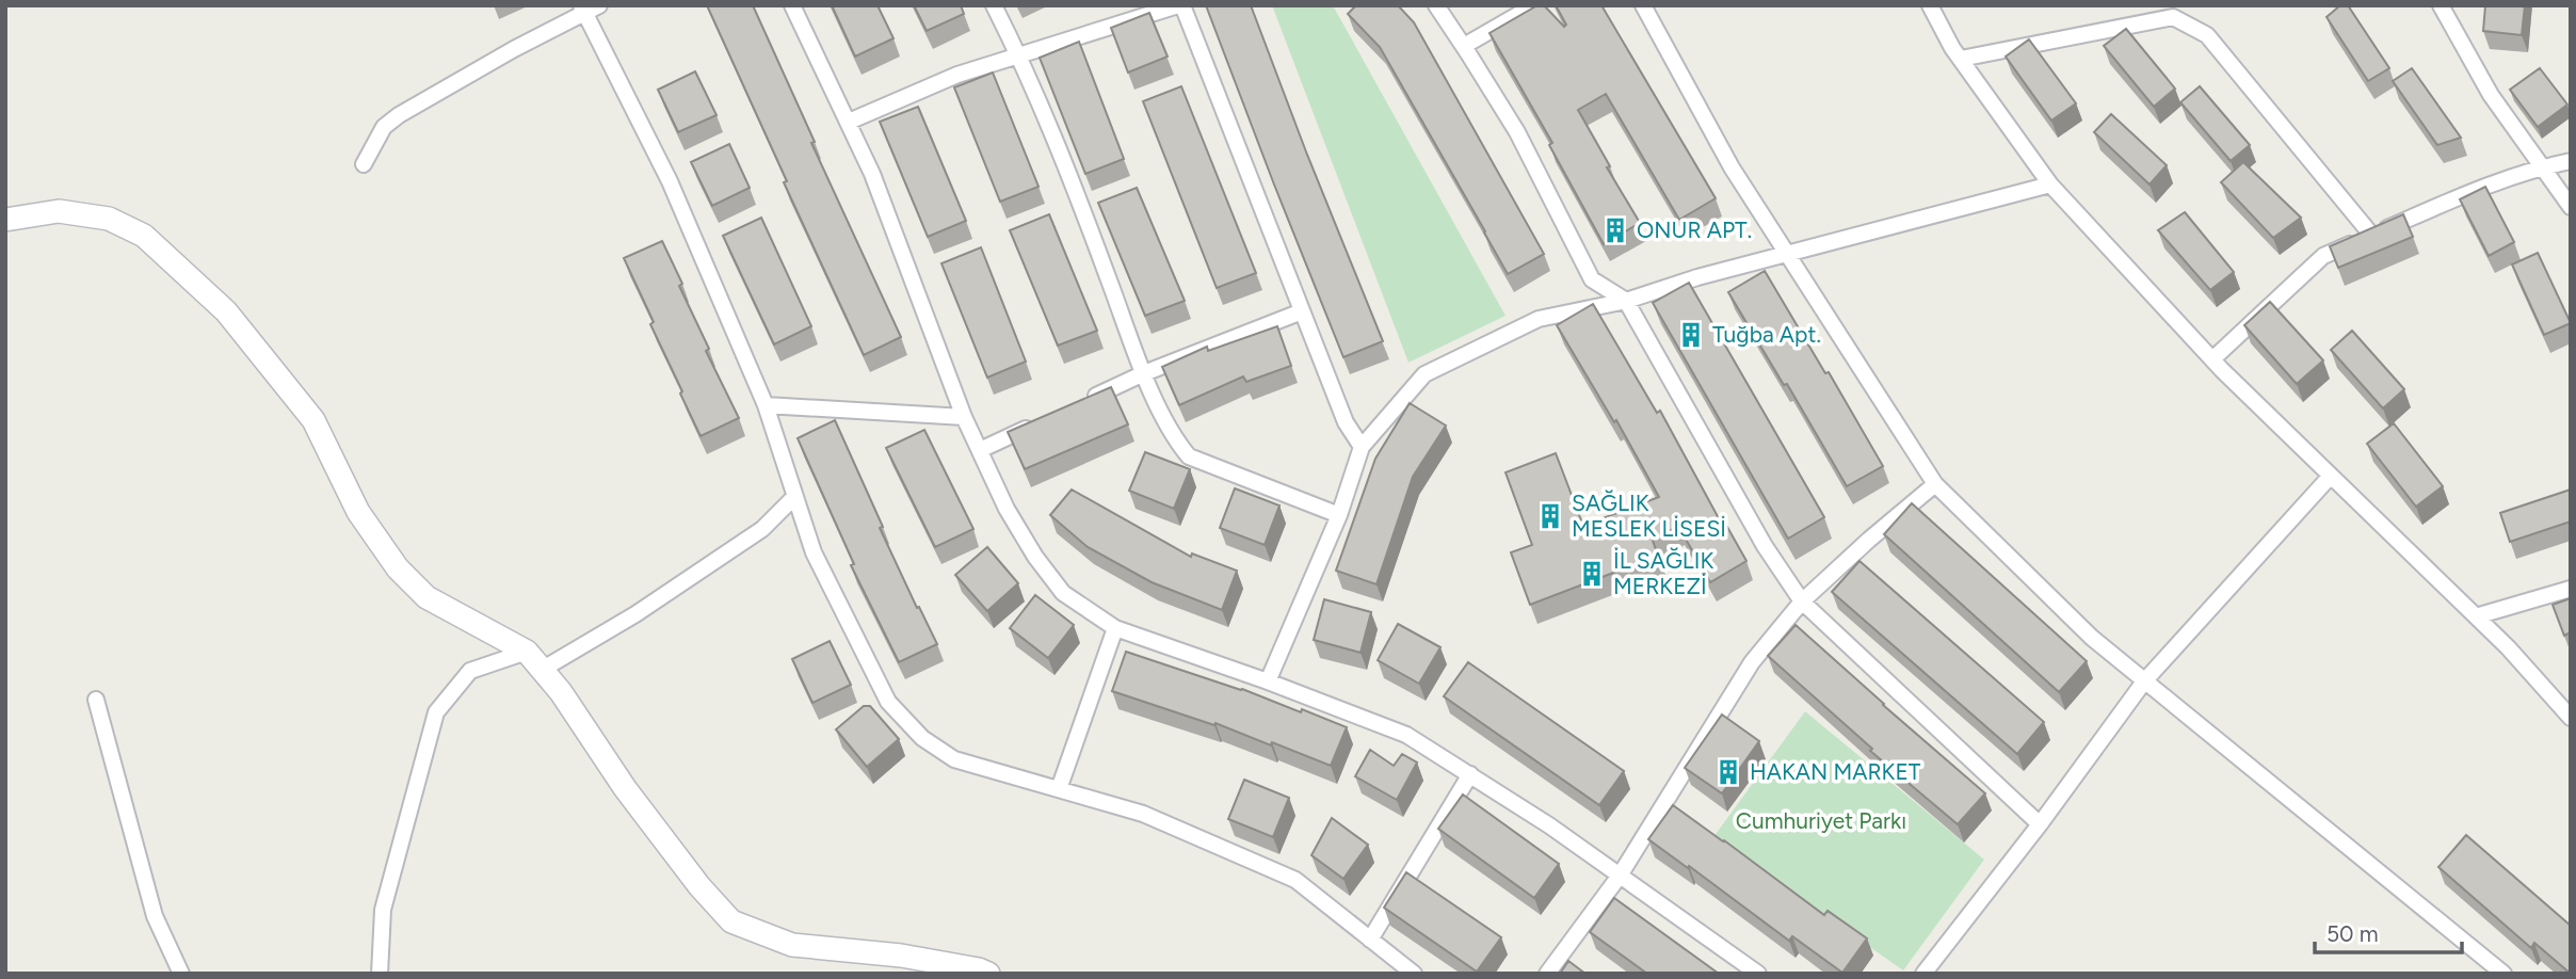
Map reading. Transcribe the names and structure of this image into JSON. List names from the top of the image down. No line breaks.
{"parks":["Cumhuriyet Parkı"],"places":{"building":["ONUR APT.","Tuğba Apt.","SAĞLIK MESLEK LİSESİ","İL SAĞLIK MERKEZİ","HAKAN MARKET"]},"scale_bar":"50 m"}
